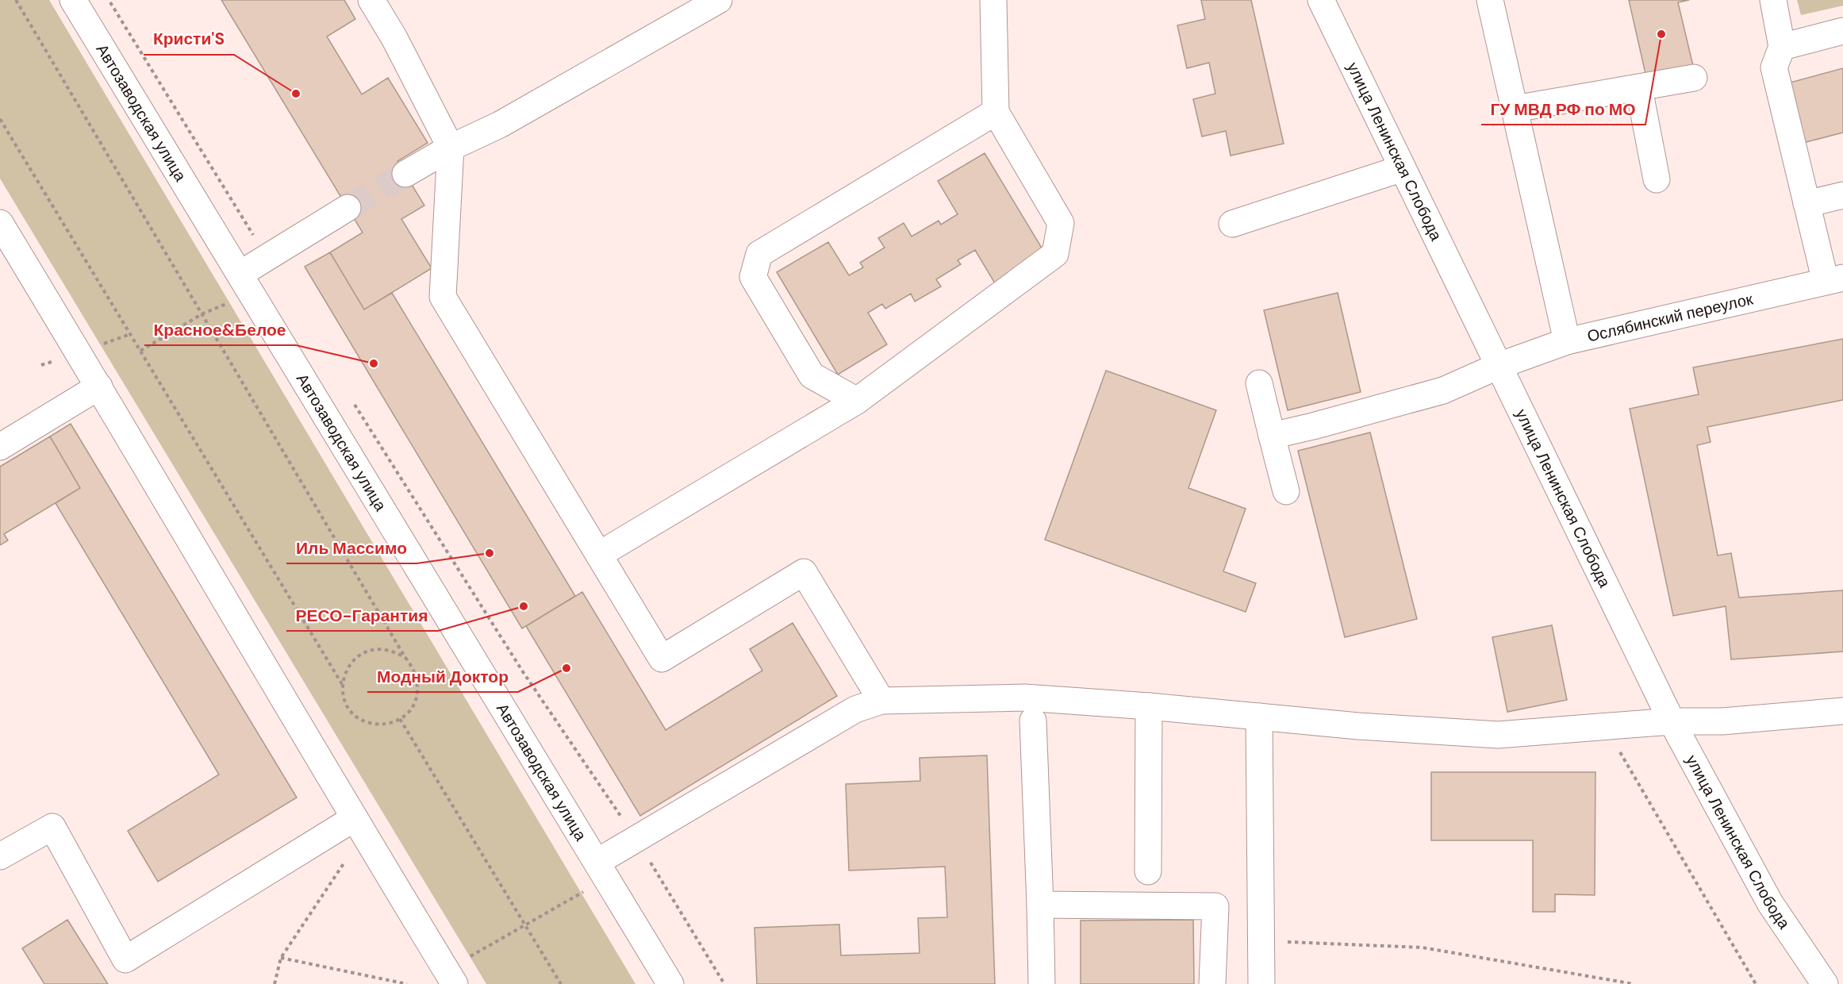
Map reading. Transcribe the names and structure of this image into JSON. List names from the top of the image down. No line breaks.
{"streets":{"main road":["Автозаводская улица","улица Ленинская Слобода","Ослябинский переулок"]},"crossings":[["улица Ленинская Слобода","Ослябинский переулок"]],"places":["ГУ МВД РФ по МО","Кристи'S","Красное&Белое","Иль Массимо","РЕСО-Гарантия","Модный Доктор"]}
